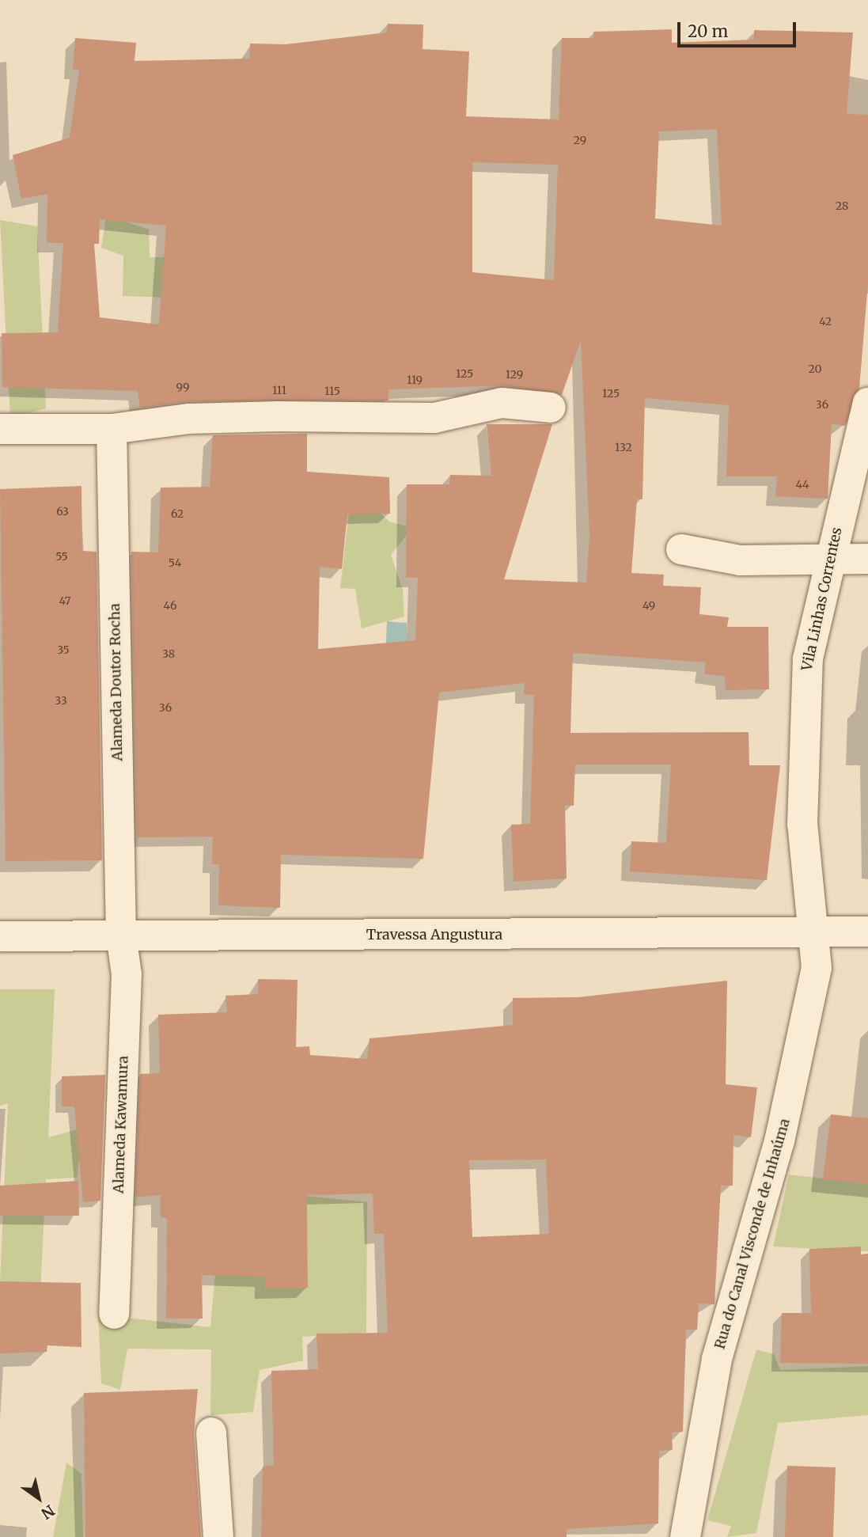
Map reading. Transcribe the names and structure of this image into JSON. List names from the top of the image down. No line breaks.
{"streets":{"street":["Vila Linhas Correntes","Alameda Doutor Rocha","Travessa Angustura","Alameda Kawamura","Rua do Canal Visconde de Inhaúma"]},"crossings":[["Vila Linhas Correntes","Travessa Angustura"],["Vila Linhas Correntes","Rua do Canal Visconde de Inhaúma"],["Alameda Doutor Rocha","Travessa Angustura"],["Alameda Doutor Rocha","Alameda Kawamura"],["Travessa Angustura","Alameda Kawamura"],["Travessa Angustura","Rua do Canal Visconde de Inhaúma"]],"house_numbers":["29","28","42","20","125","129","119","99","111","115","125","36","132","44","63","62","55","54","47","46","49","35","38","33","36"],"scale_bar":"20 m","north":"bottom right"}
